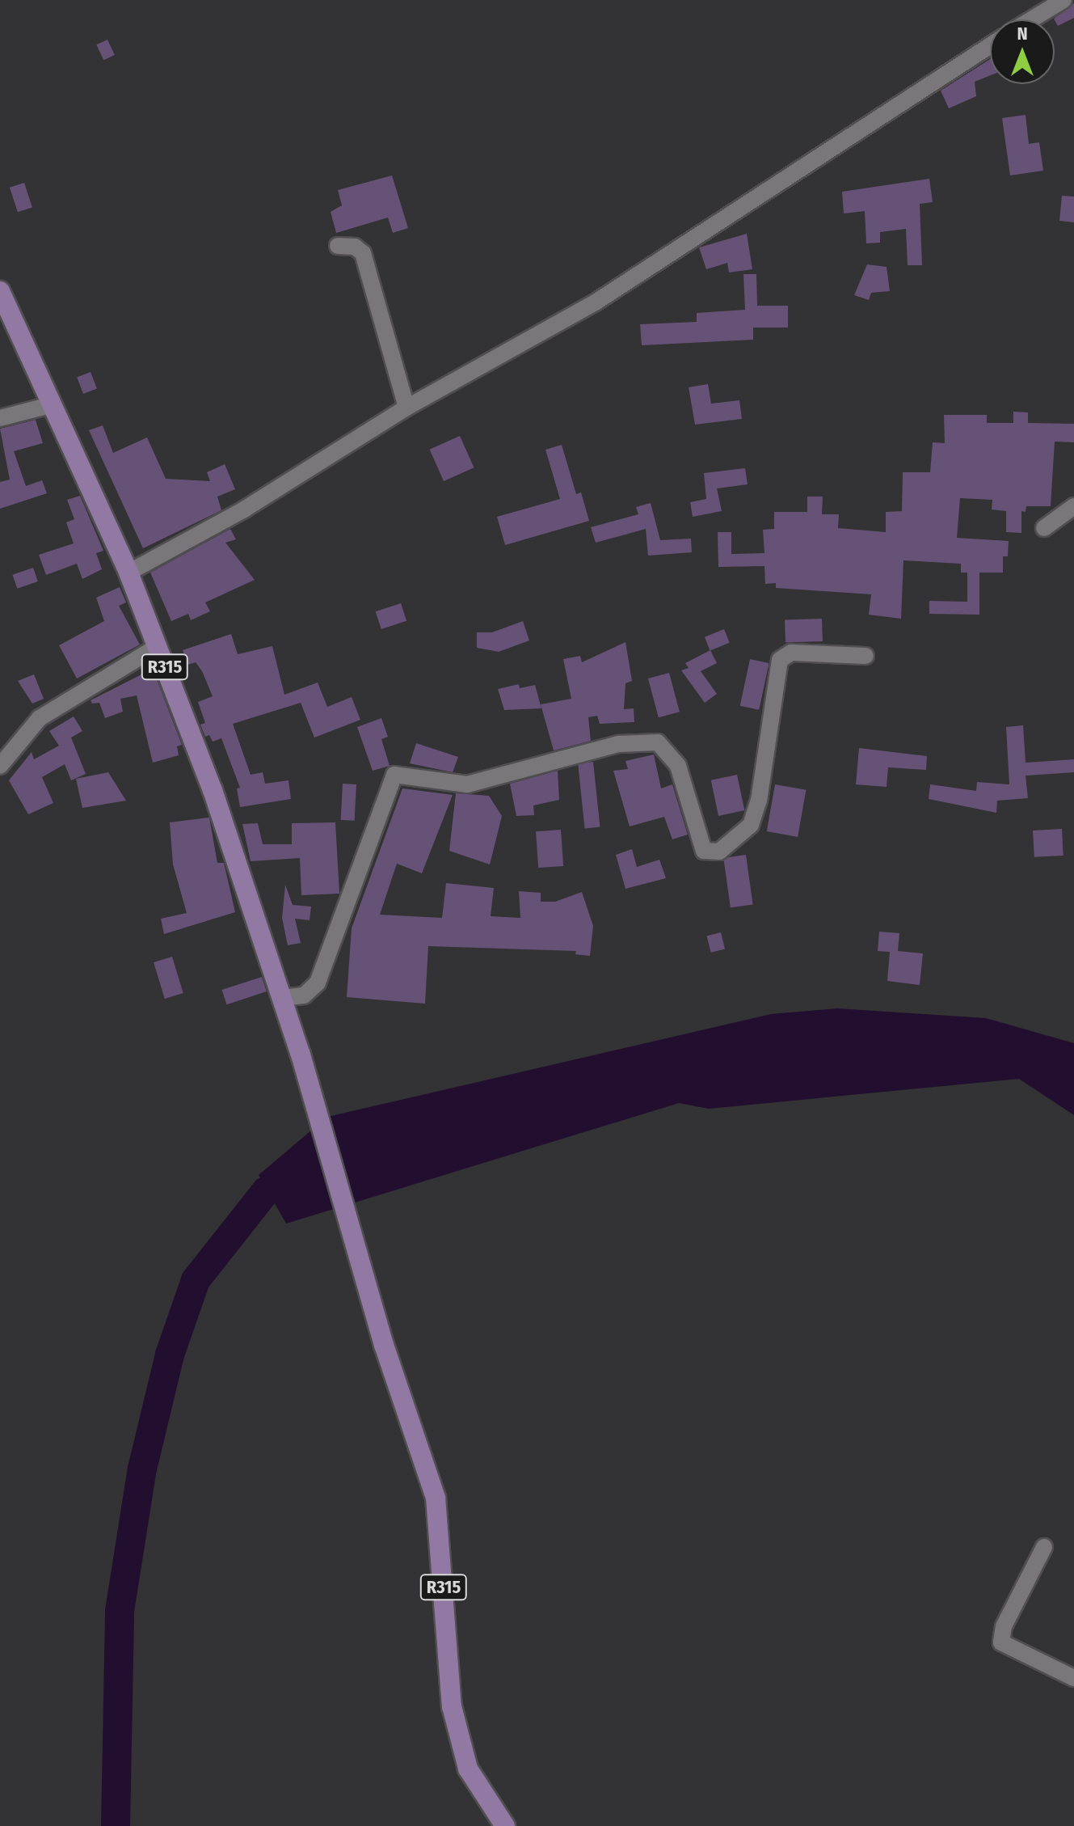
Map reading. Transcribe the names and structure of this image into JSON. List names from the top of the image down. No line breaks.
{"streets":{"main road":["R315"]},"north":"top"}
